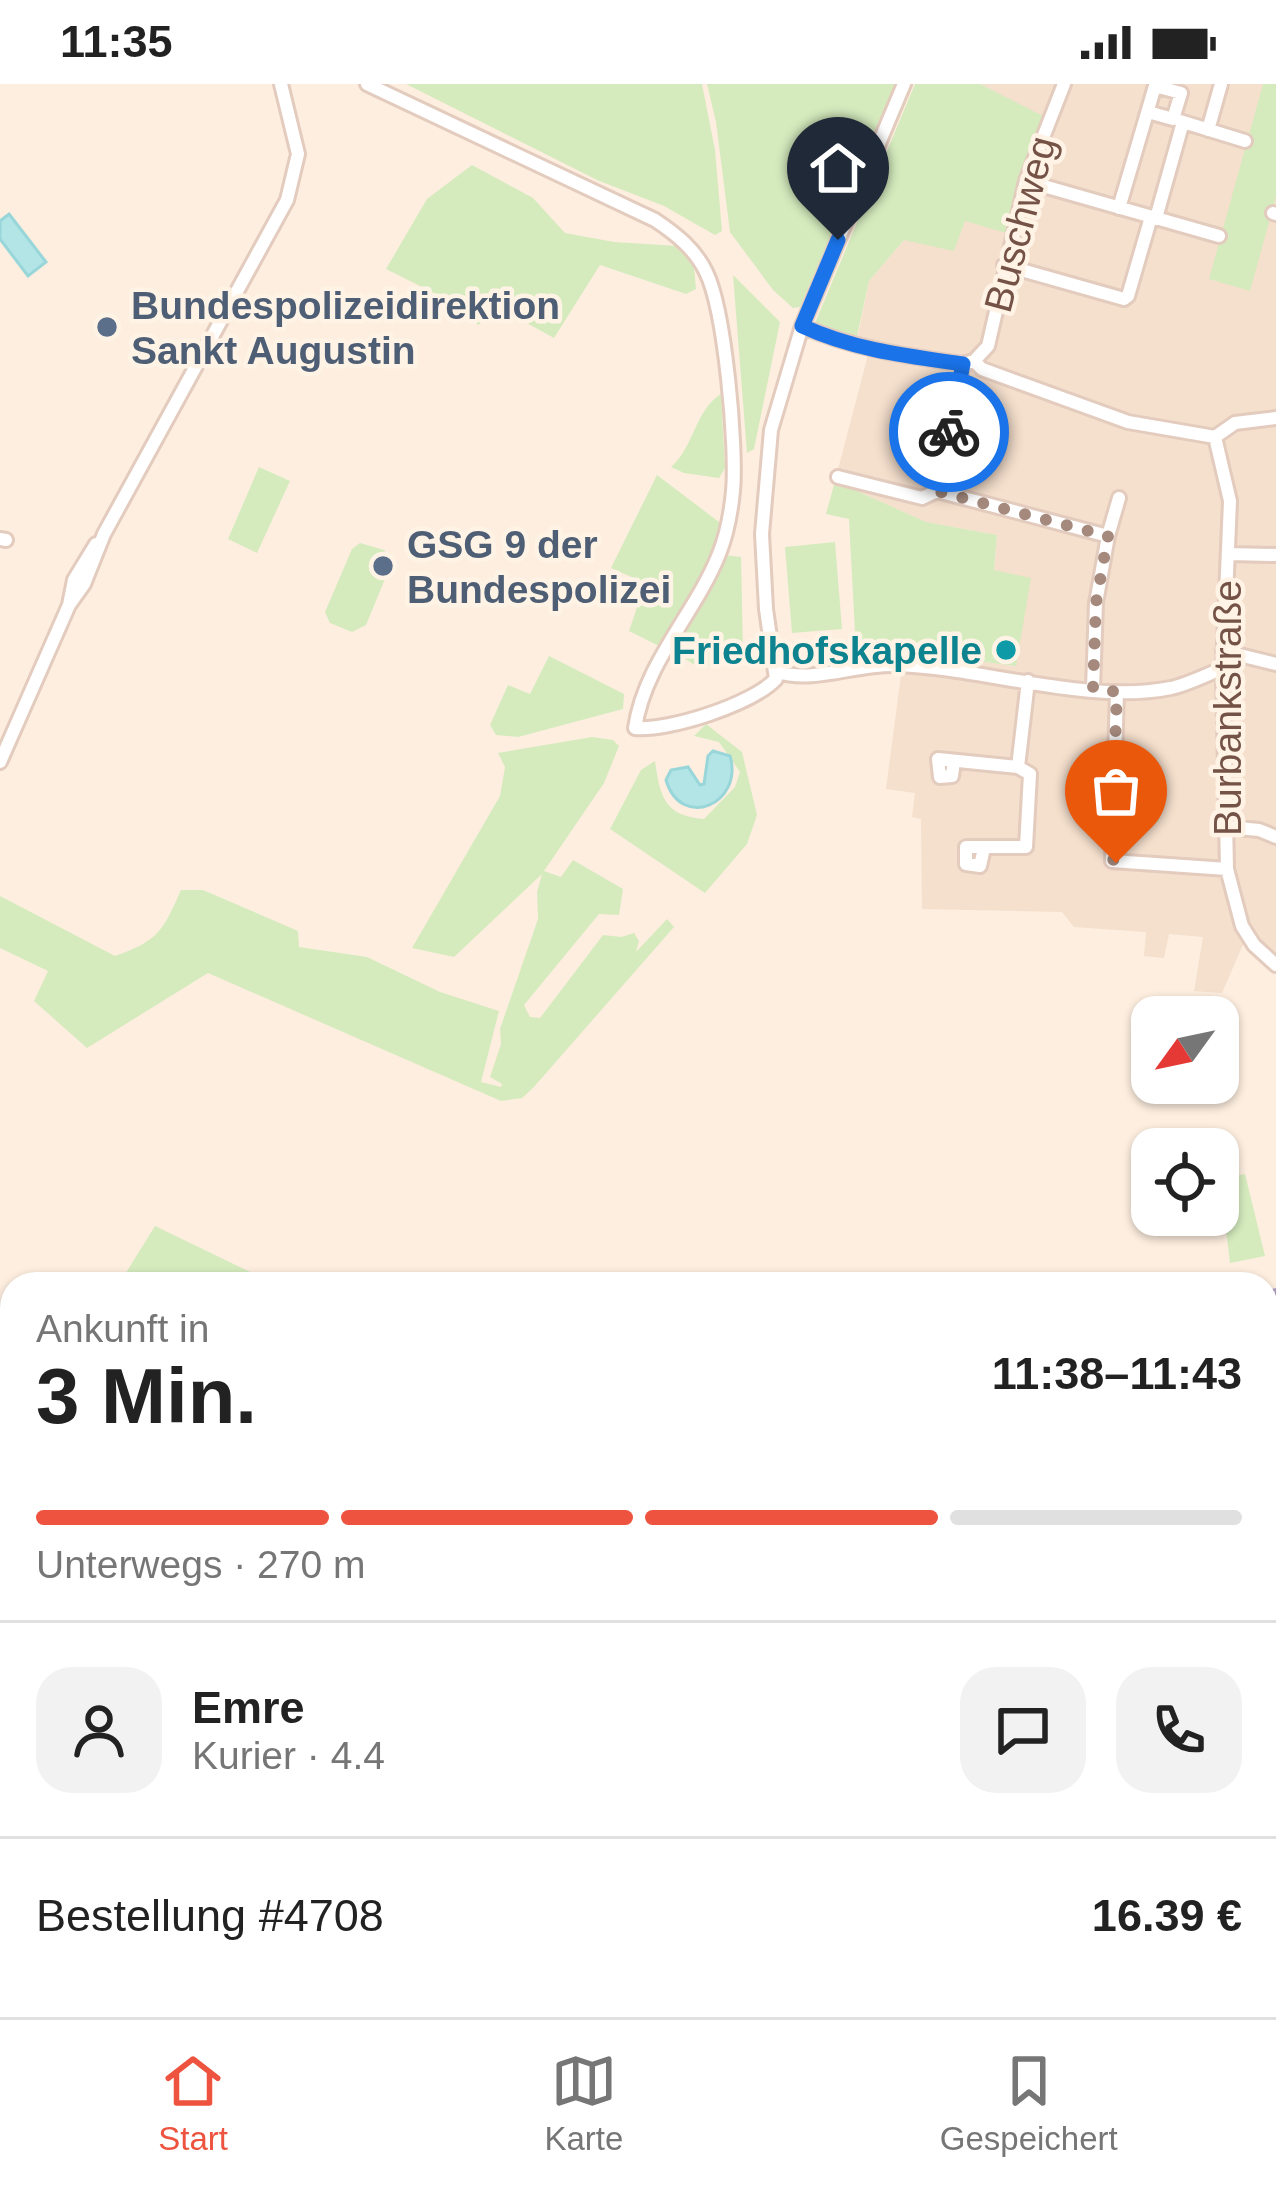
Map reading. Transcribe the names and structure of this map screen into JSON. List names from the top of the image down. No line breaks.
{"streets":{"street":["Buschweg","Burbankstraße"]},"places":["Bundespolizeidirektion Sankt Augustin","GSG 9 der Bundespolizei","Friedhofskapelle"],"north":"bottom left","page":{"status":"11:35","heading":["3 Min.","Ankunft in","11:38–11:43"],"panel":["Emre","Kurier · 4.4","Bestellung #4708","16.39 €"],"bar":"Unterwegs · 270 m","tabs":["Start","Karte","Gespeichert"]}}
